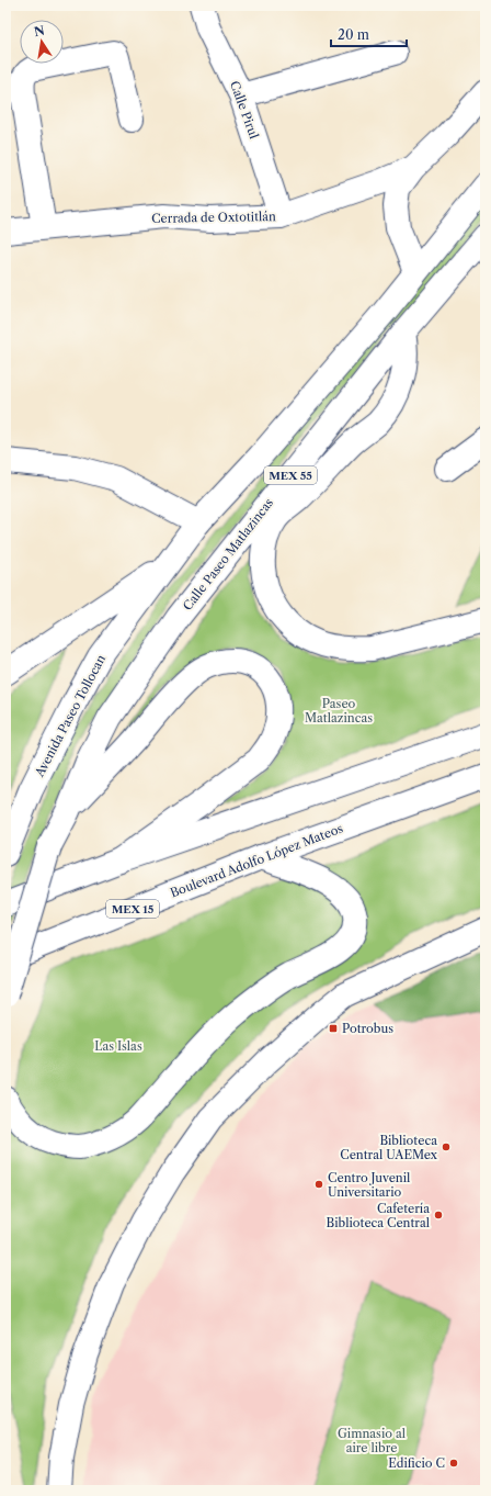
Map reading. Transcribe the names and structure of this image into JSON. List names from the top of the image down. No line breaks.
{"streets":{"main road":["Calle Pirul","Cerrada de Oxtotitlán","MEX 55","Calle Paseo Matlazincas","Avenida Paseo Tollocan","Boulevard Adolfo López Mateos","MEX 15"]},"crossings":[["Calle Pirul","Cerrada de Oxtotitlán"],["MEX 55","Calle Paseo Matlazincas"],["MEX 55","Avenida Paseo Tollocan"]],"parks":["Paseo Matlazincas","Las Islas","Gimnasio al aire libre"],"places":{"transit":["Potrobus"],"other":["Biblioteca Central UAEMex","Centro Juvenil Universitario","Cafetería Biblioteca Central","Edificio C"]},"scale_bar":"20 m","north":"top"}
